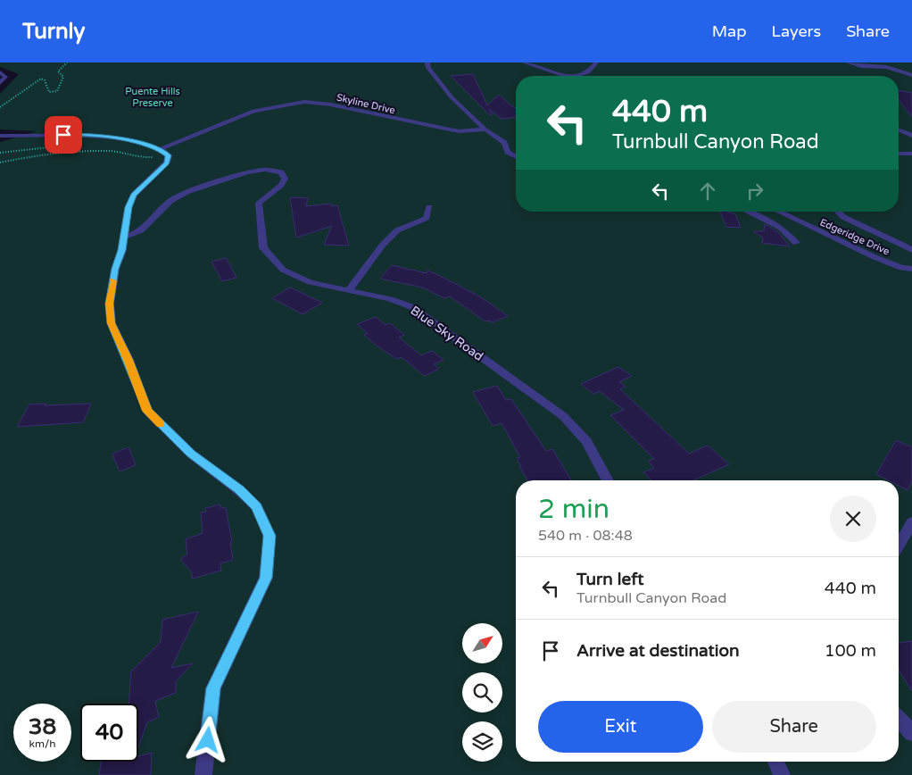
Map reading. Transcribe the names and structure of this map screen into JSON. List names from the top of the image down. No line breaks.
{"streets":{"street":["Skyline Drive","Edgeridge Drive","Blue Sky Road"]},"parks":["Puente Hills Preserve"],"north":"top right","page":{"header":"Turnly","nav":["Map","Layers","Share"],"turn":["440 m","Turnbull Canyon Road"],"heading":["2 min","540 m · 08:48"],"list":[{"name":"Turn left","note":"Turnbull Canyon Road","value":"440 m"},{"name":"Arrive at destination","value":"100 m"}],"buttons":["Exit","Share"],"speed":"38 km/h","limit":"40"}}
